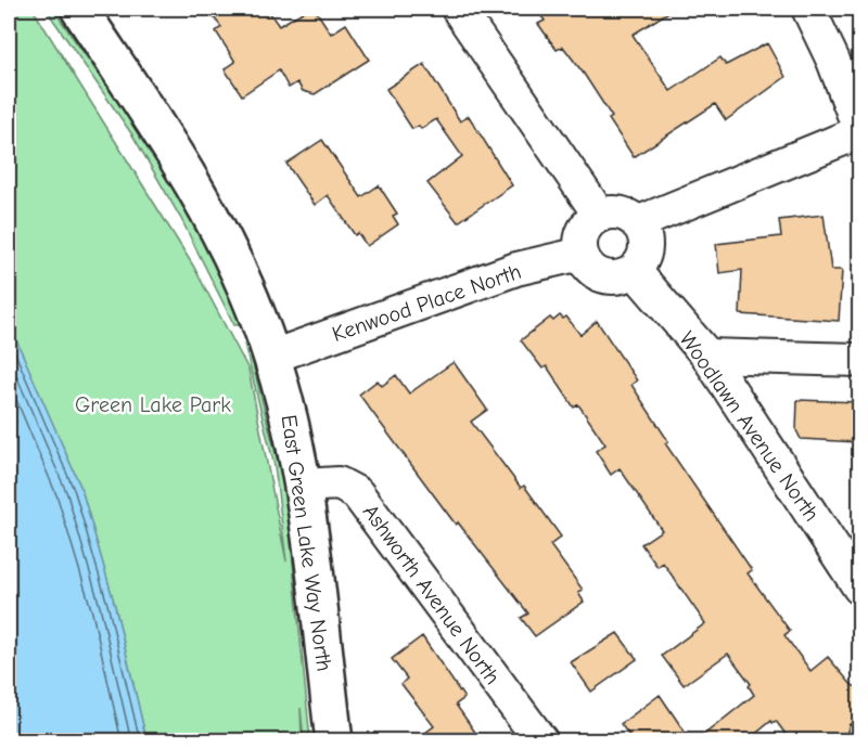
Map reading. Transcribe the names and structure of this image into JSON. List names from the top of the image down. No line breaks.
{"streets":{"main road":["East Green Lake Way North"],"street":["Kenwood Place North","Woodlawn Avenue North","Ashworth Avenue North"]},"crossings":[["Kenwood Place North","Woodlawn Avenue North"],["Kenwood Place North","East Green Lake Way North"],["East Green Lake Way North","Ashworth Avenue North"]],"parks":["Green Lake Park"]}
